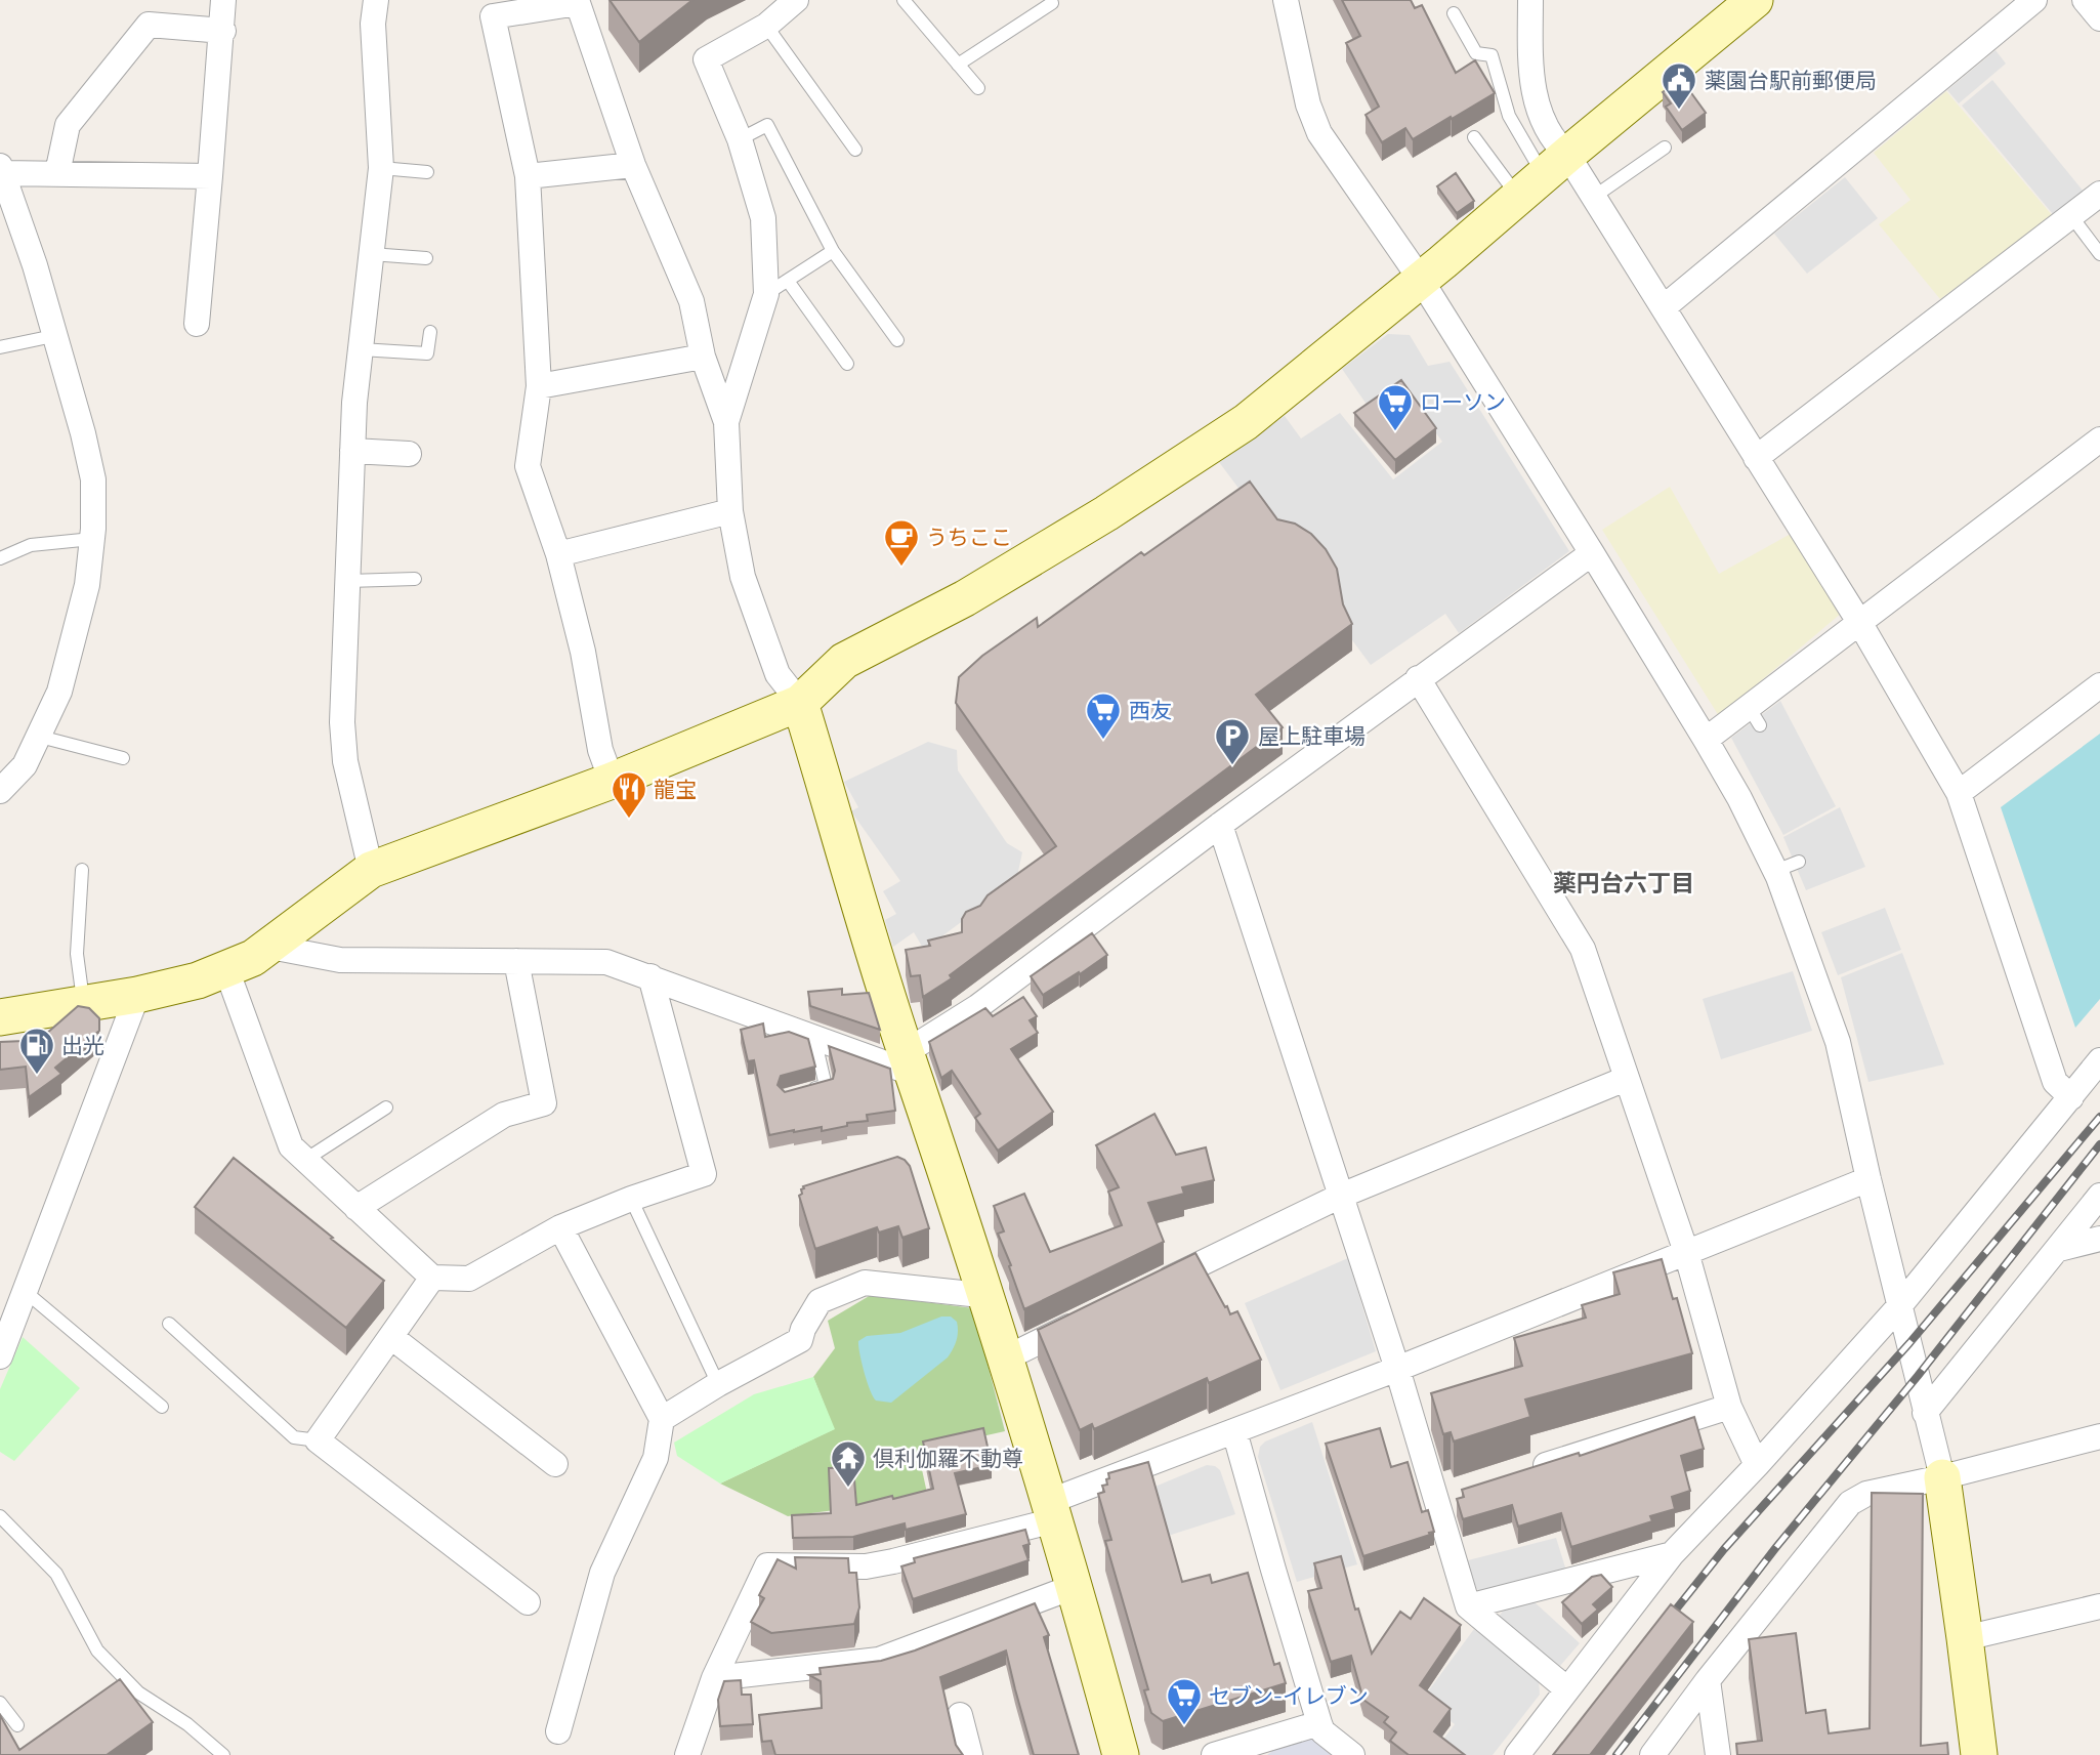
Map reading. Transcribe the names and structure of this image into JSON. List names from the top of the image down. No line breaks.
{"districts":["薬円台六丁目"],"places":{"public building":["薬園台駅前郵便局"],"supermarket":["ローソン","西友","セブン-イレブン"],"cafe":["うちここ"],"parking":["屋上駐車場"],"restaurant":["龍宝"],"fuel station":["出光"],"temple":["倶利伽羅不動尊"]}}
